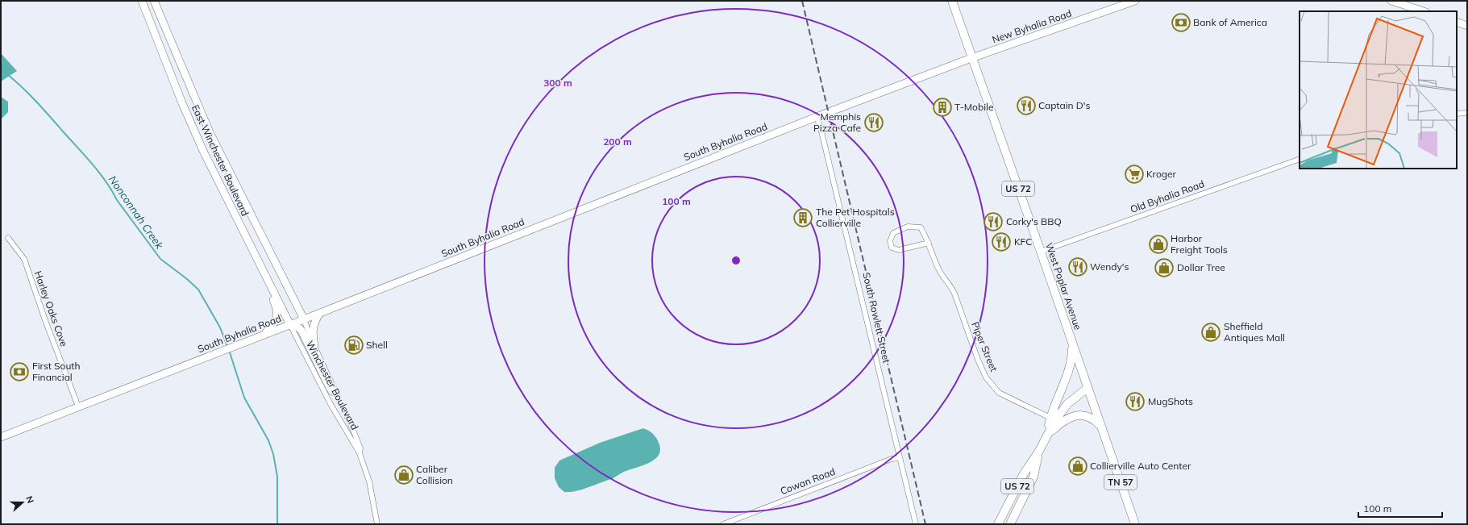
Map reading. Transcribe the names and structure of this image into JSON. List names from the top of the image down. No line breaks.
{"streets":{"main road":["New Byhalia Road","South Byhalia Road","East Winchester Boulevard","US 72","West Poplar Avenue","TN 57"],"street":["Old Byhalia Road","Harley Oaks Cove","South Rowlett Street","Piper Street","Winchester Boulevard","Cowan Road"]},"crossings":[["New Byhalia Road","South Byhalia Road"],["New Byhalia Road","West Poplar Avenue"],["South Byhalia Road","East Winchester Boulevard"],["South Byhalia Road","West Poplar Avenue"],["South Byhalia Road","Harley Oaks Cove"],["South Byhalia Road","South Rowlett Street"],["South Byhalia Road","Winchester Boulevard"],["East Winchester Boulevard","Winchester Boulevard"],["US 72","West Poplar Avenue"],["US 72","Piper Street"],["Old Byhalia Road","West Poplar Avenue"],["South Rowlett Street","Cowan Road"]],"water":["Nonconnah Creek"],"places":{"bank":["Bank of America","First South Financial"],"restaurant":["Captain D's","Memphis Pizza Cafe","Corky's BBQ","KFC","Wendy's","MugShots"],"building":["T-Mobile","The Pet Hospitals Collierville"],"supermarket":["Kroger"],"shop":["Harbor Freight Tools","Dollar Tree","Sheffield Antiques Mall","Collierville Auto Center","Caliber Collision"],"fuel station":["Shell"]},"scale_bar":"100 m","north":"right","rings":["300 m","200 m","100 m"]}
